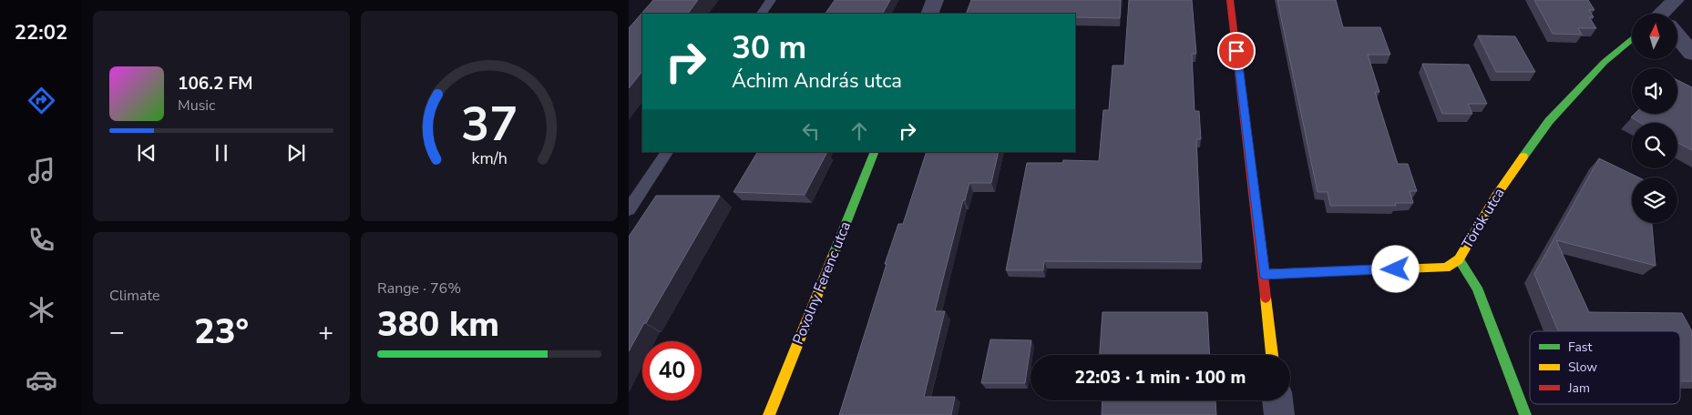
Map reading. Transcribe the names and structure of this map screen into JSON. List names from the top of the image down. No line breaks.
{"streets":{"street":["Török utca","Povolny Ferenc utca"]},"legend":["Fast","Slow","Jam"],"north":"top","page":{"tabs":"22:02","turn":["30 m","Áchim András utca"],"song":["106.2 FM","Music"],"tile":["Climate",["Range · 76%","380 km"]],"heat":["−","23°","+"],"limit":"40","trip":"22:03 · 1 min · 100 m","gauge":["37","km/h"]}}
